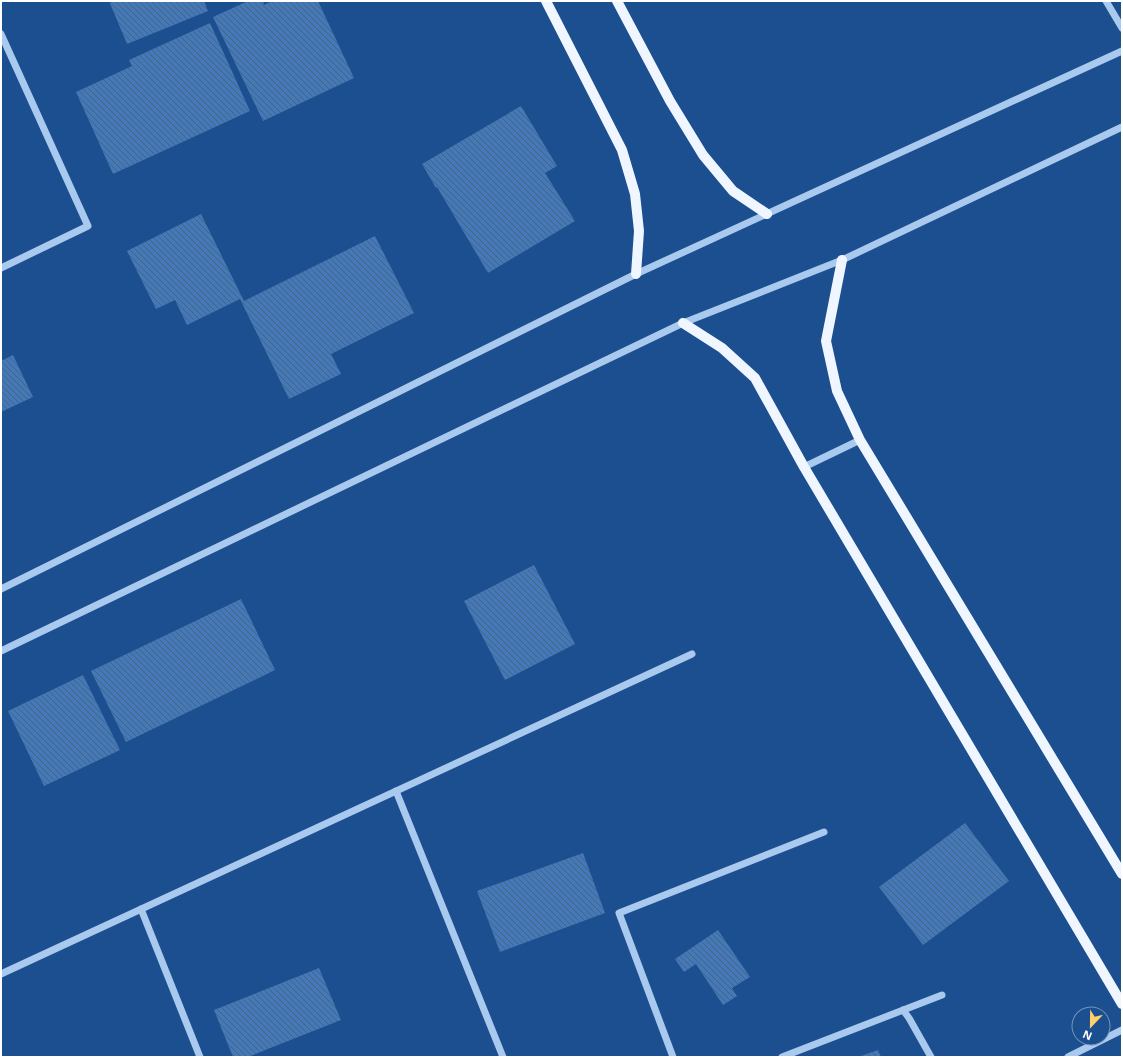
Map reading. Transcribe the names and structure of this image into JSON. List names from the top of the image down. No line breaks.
{"north":"bottom"}
